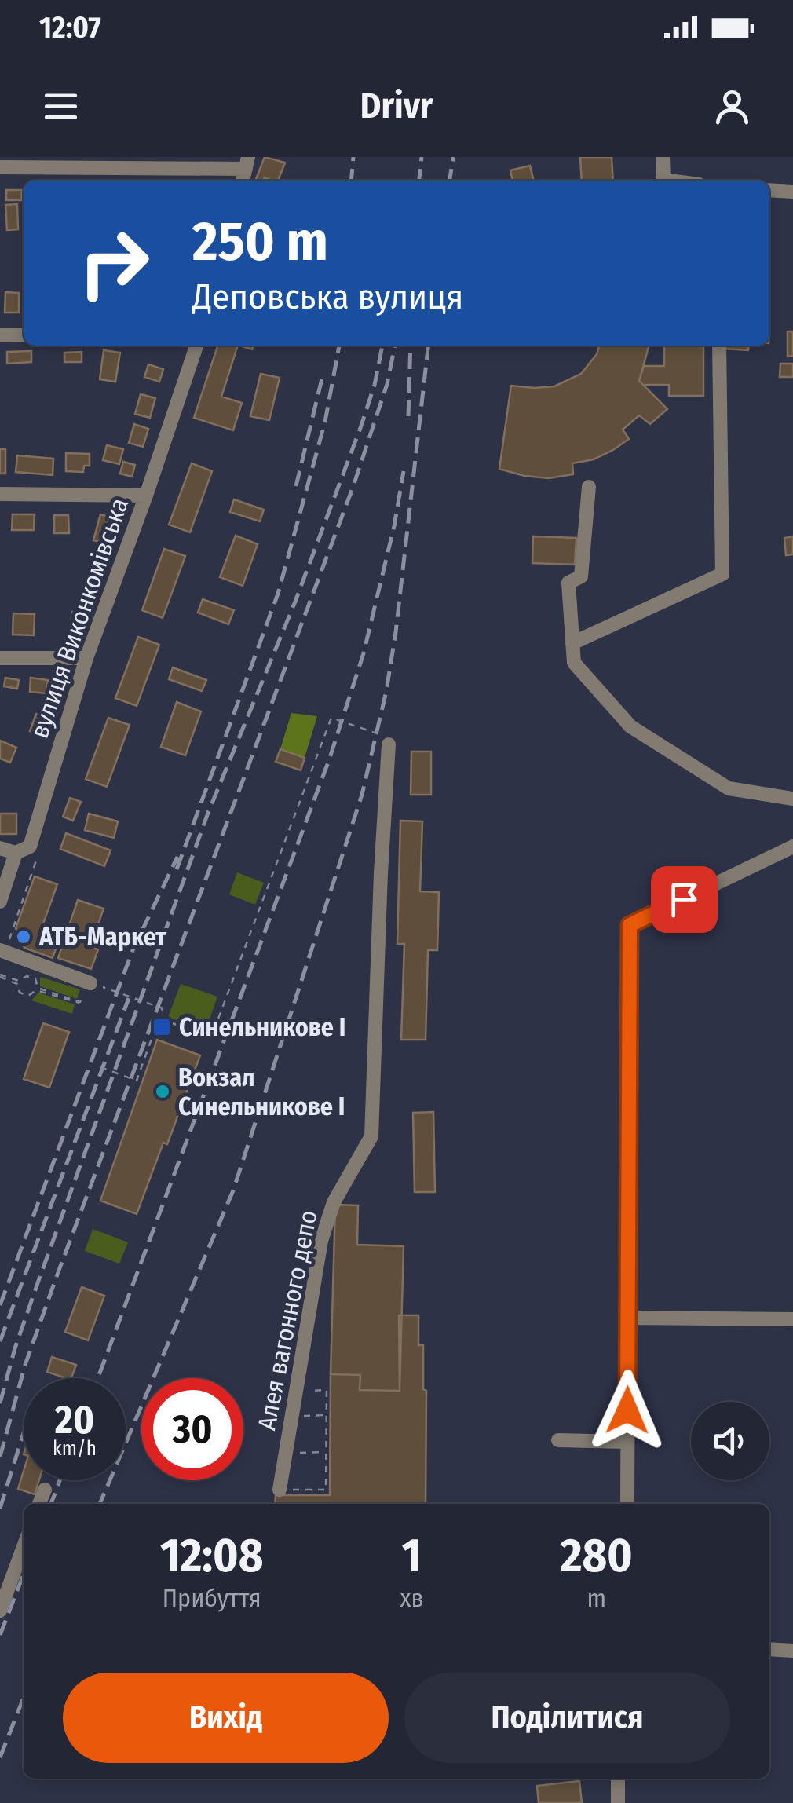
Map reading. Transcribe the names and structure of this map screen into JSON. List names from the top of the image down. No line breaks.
{"streets":{"street":["вулиця Виконкомівська","Алея вагонного депо"]},"places":{"other":["АТБ-Маркет","Вокзал Синельникове І"],"transit":["Синельникове І"]},"page":{"status":"12:07","header":"Drivr","turn":["250 m","Деповська вулиця"],"speed":"20 km/h","limit":"30","eta":["12:08","Прибуття","1","хв","280","m"],"buttons":["Вихід","Поділитися"]}}
